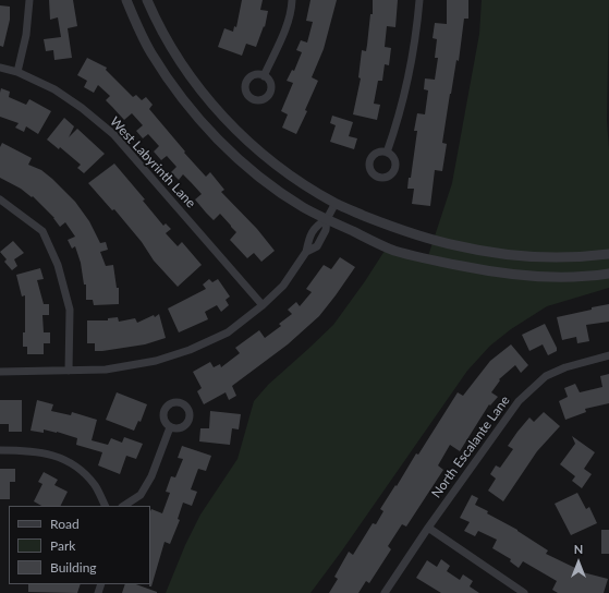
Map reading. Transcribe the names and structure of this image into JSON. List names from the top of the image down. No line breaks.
{"streets":{"street":["West Labyrinth Lane","North Escalante Lane"]},"legend":["Road","Park","Building"],"north":"top"}
